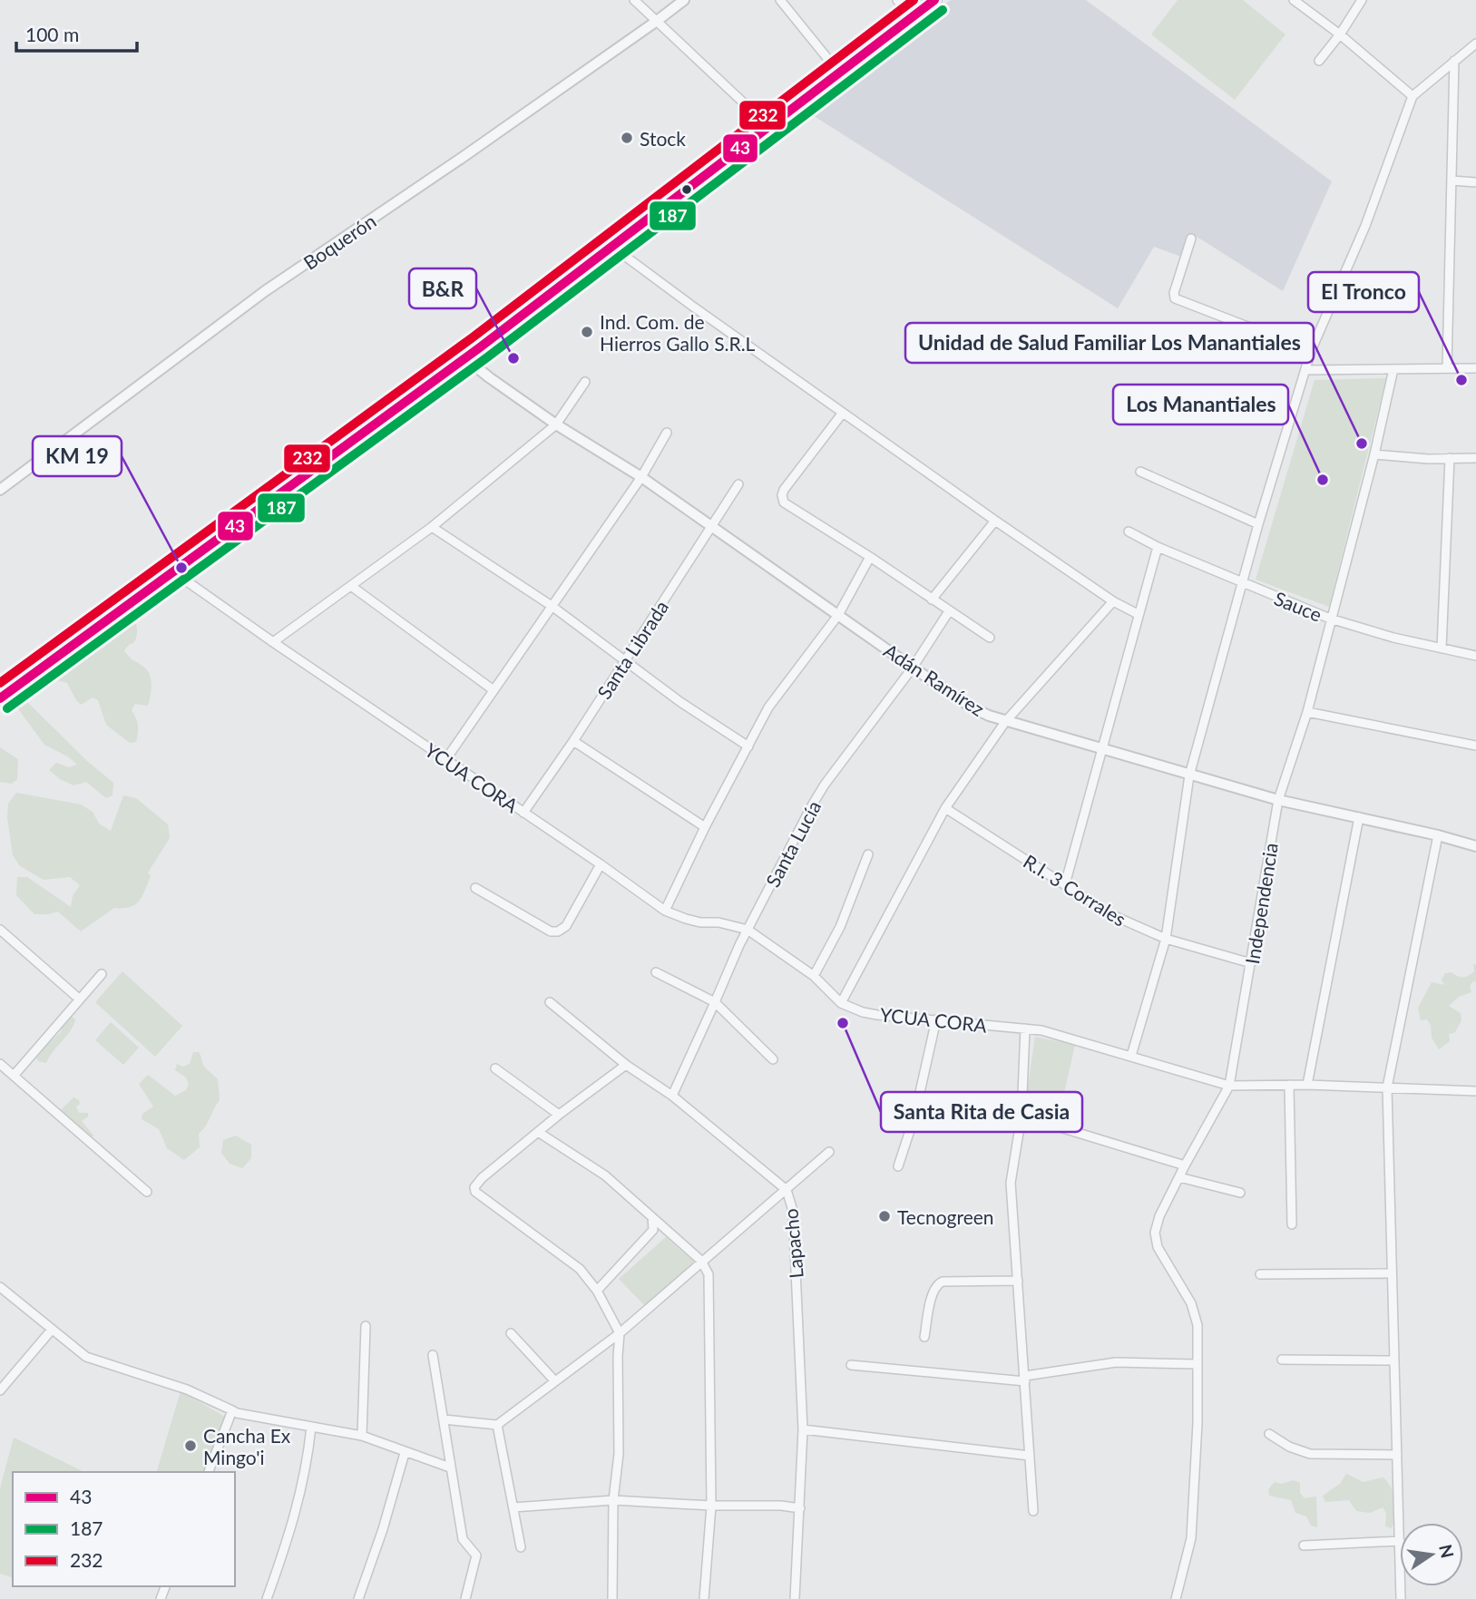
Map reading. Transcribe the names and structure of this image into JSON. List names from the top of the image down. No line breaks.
{"streets":{"street":["Boquerón","Sauce","Santa Librada","Adán Ramírez","YCUA CORA","Santa Lucía","R.I. 3 Corrales","Independencia","Lapacho"]},"crossings":[["Sauce","Independencia"],["Santa Librada","Adán Ramírez"],["Santa Librada","YCUA CORA"],["Adán Ramírez","Santa Lucía"],["Adán Ramírez","Independencia"],["YCUA CORA","Santa Lucía"],["YCUA CORA","Independencia"],["Santa Lucía","Lapacho"],["R.I. 3 Corrales","Independencia"]],"places":["Stock","Ind. Com. de Hierros Gallo S.R.L","B&R","El Tronco","Unidad de Salud Familiar Los Manantiales","Los Manantiales","KM 19","Santa Rita de Casia","Tecnogreen","Cancha Ex Mingo'i"],"lines":["transit line 43","transit line 232","transit line 187"],"legend":["43","187","232"],"scale_bar":"100 m","north":"right"}
